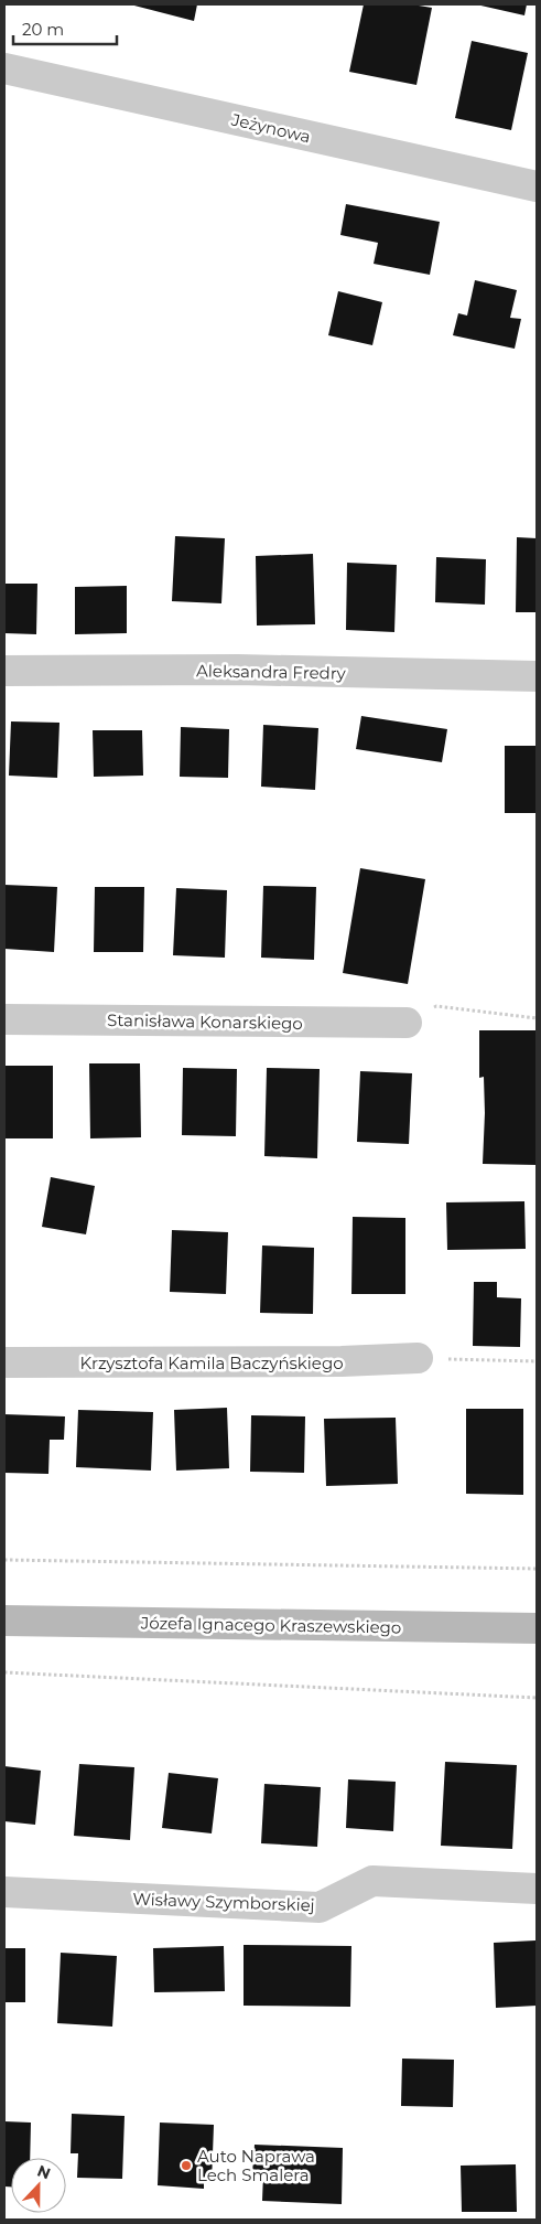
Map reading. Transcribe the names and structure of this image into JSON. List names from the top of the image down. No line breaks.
{"streets":{"main road":["Józefa Ignacego Kraszewskiego"],"street":["Jeżynowa","Aleksandra Fredry","Stanisława Konarskiego","Krzysztofa Kamila Baczyńskiego","Wisławy Szymborskiej"]},"places":["Auto Naprawa Lech Smalera"],"scale_bar":"20 m","north":"top"}
